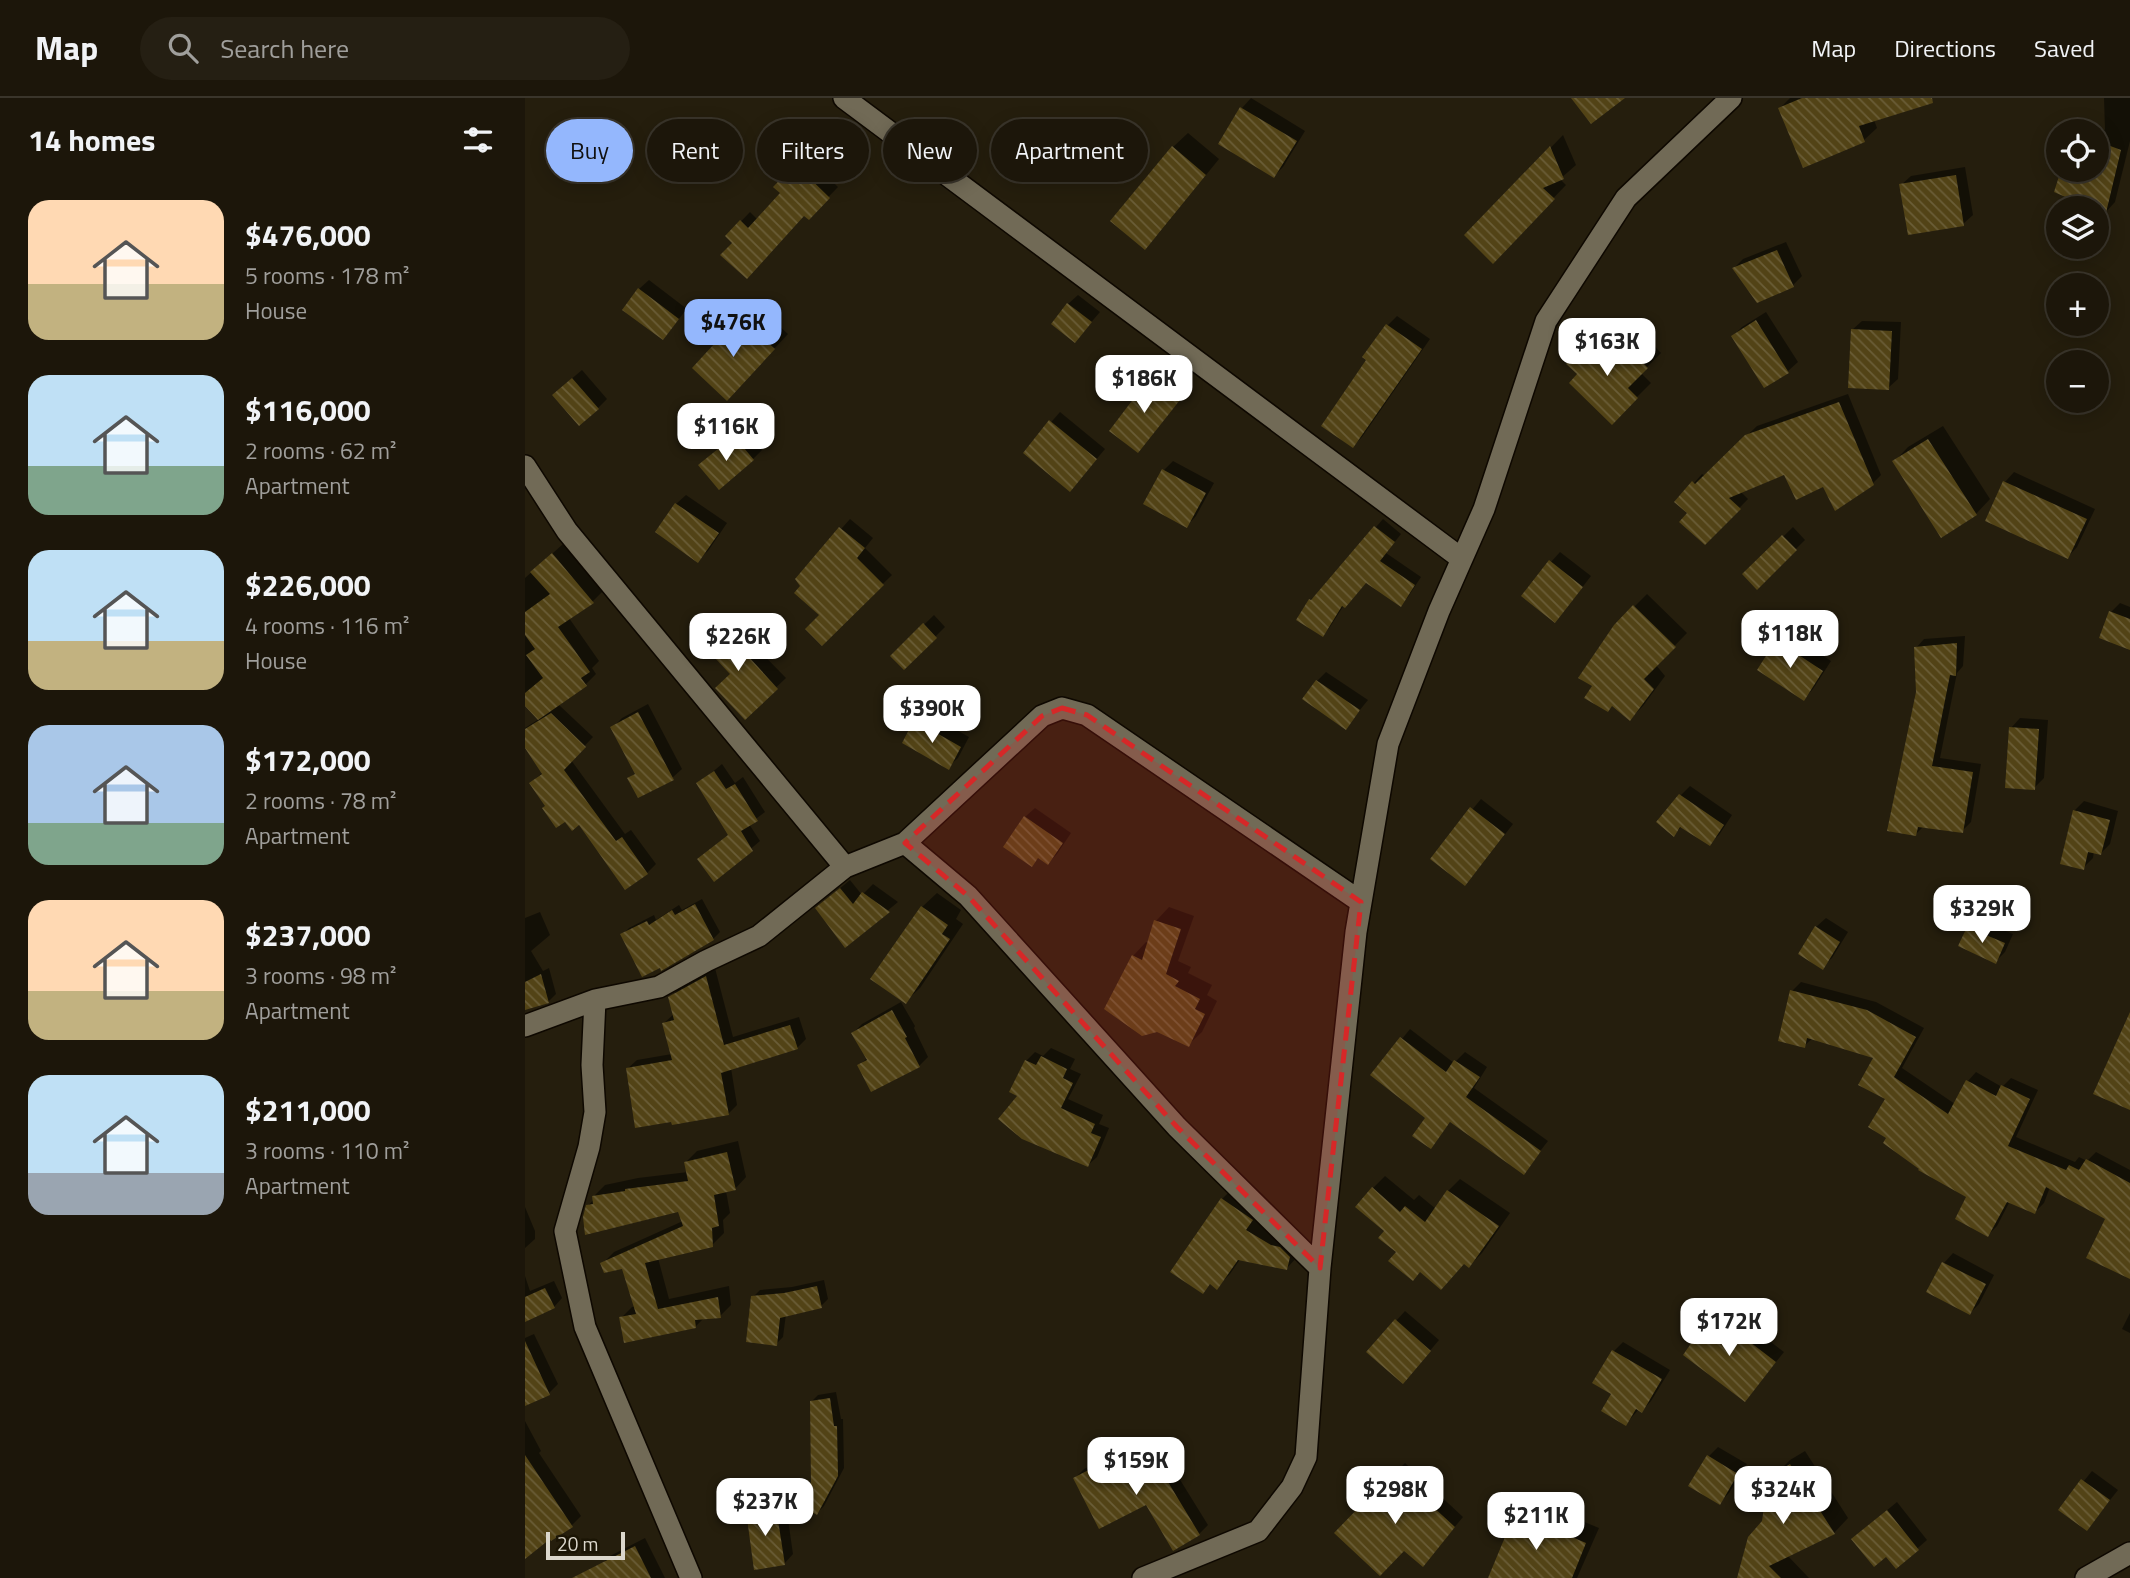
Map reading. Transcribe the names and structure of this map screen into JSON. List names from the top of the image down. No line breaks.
{"scale_bar":"20 m","page":{"header":"Map","search":"Search here","nav":["Map","Directions","Saved"],"heading":"14 homes","map_buttons":["+","−"],"chip":["Buy","Rent","Filters","New","Apartment"],"list":[{"name":"$476,000","note":"5 rooms · 178 m² · House"},{"name":"$116,000","note":"2 rooms · 62 m² · Apartment"},{"name":"$226,000","note":"4 rooms · 116 m² · House"},{"name":"$172,000","note":"2 rooms · 78 m² · Apartment"},{"name":"$237,000","note":"3 rooms · 98 m² · Apartment"},{"name":"$211,000","note":"3 rooms · 110 m² · Apartment"}],"price":["$476K","$163K","$186K","$116K","$118K","$226K","$390K","$329K","$172K","$159K","$298K","$324K","$237K","$211K"],"scale":"20 m"}}
